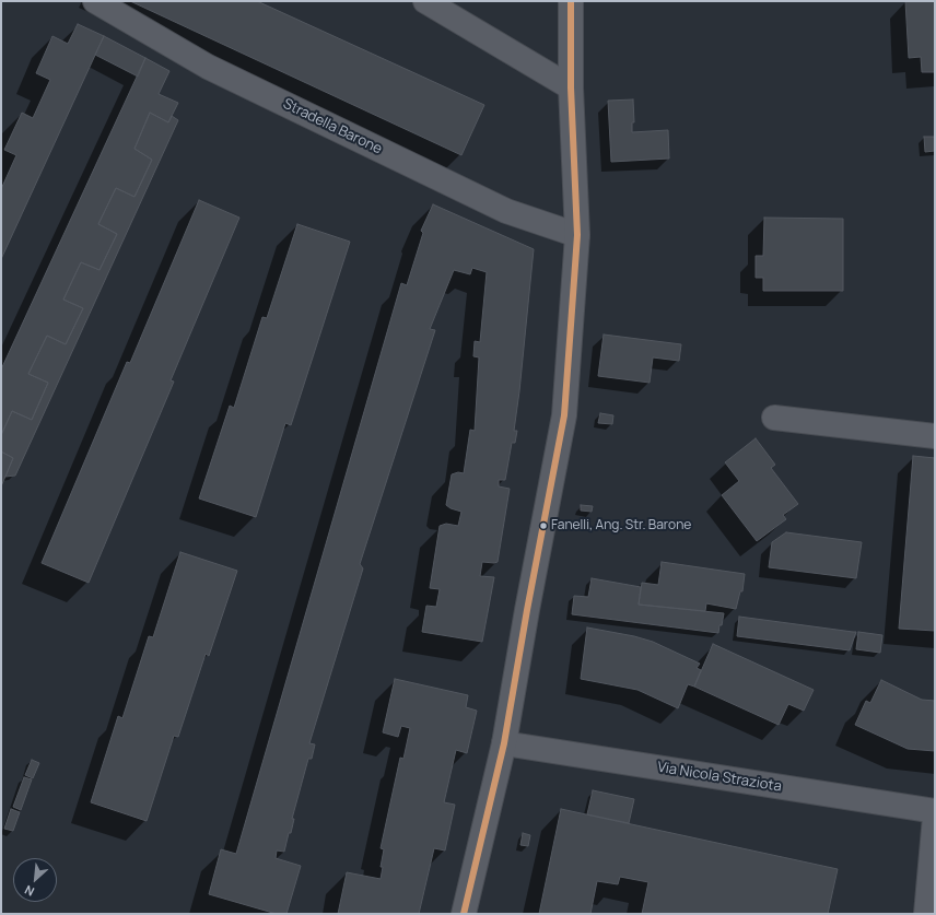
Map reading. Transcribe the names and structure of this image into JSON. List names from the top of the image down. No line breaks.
{"streets":{"street":["Stradella Barone","Via Nicola Straziota"]},"places":["Fanelli, Ang. Str. Barone"],"north":"bottom left"}
